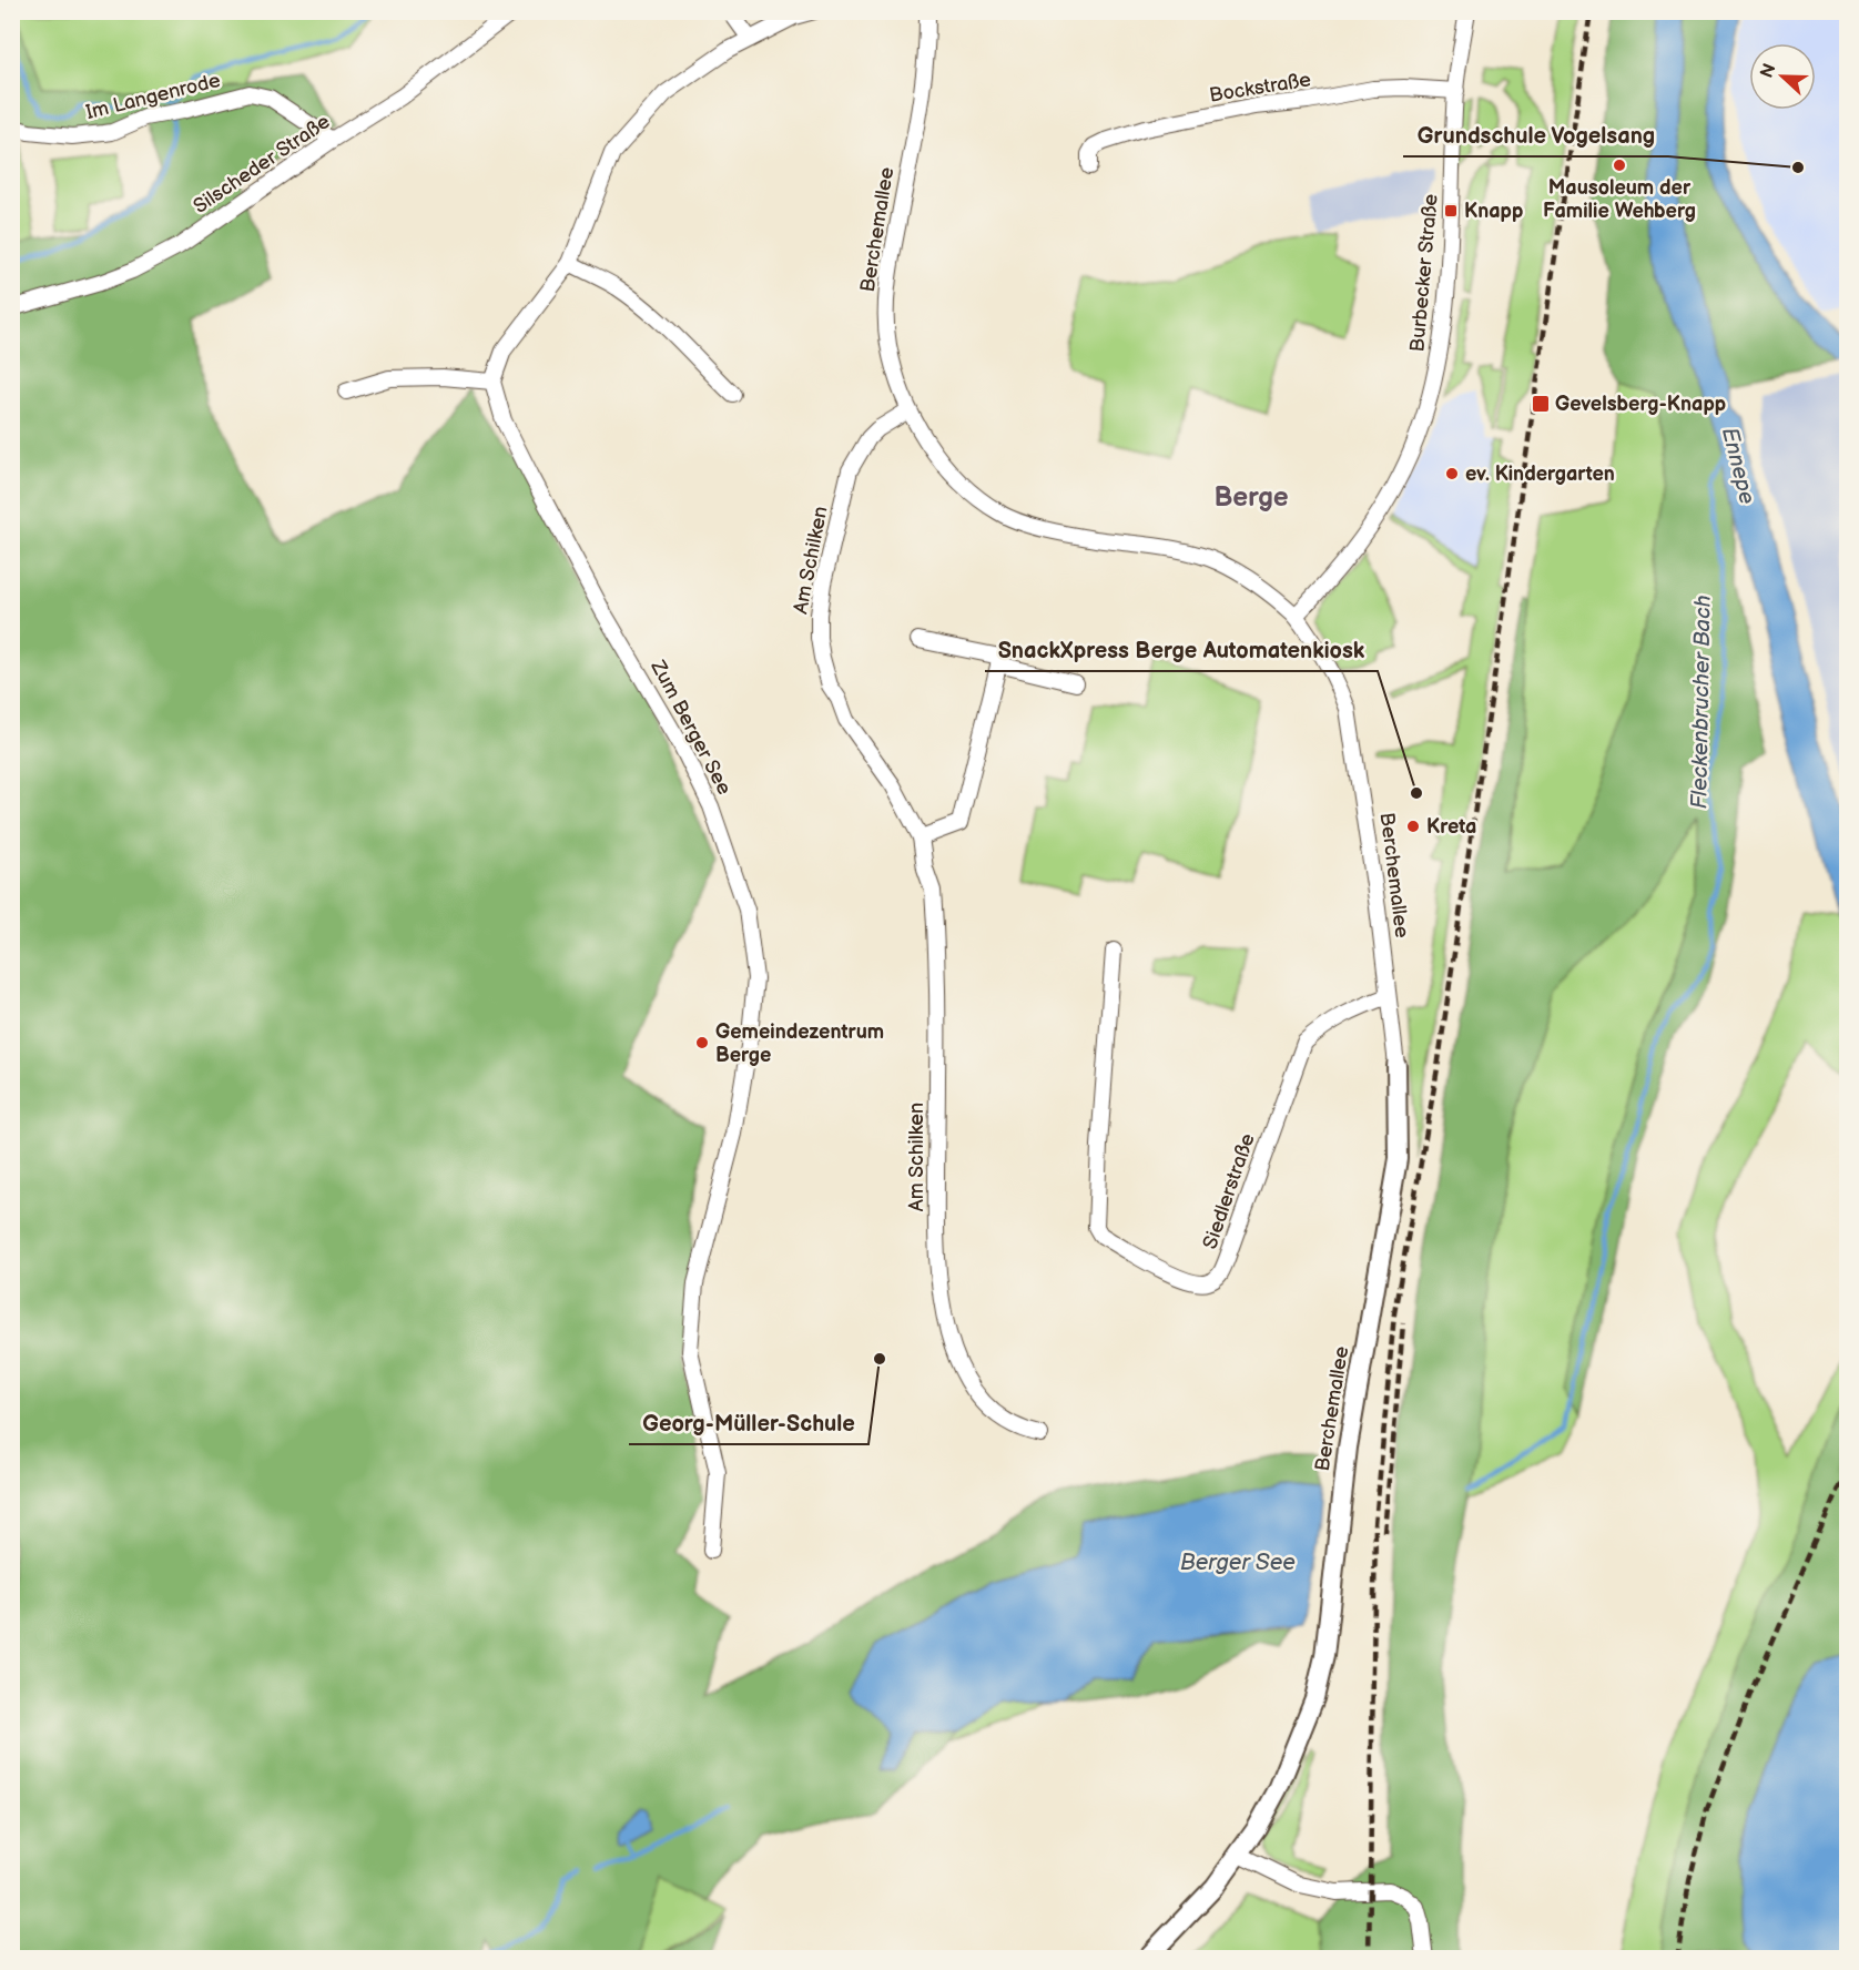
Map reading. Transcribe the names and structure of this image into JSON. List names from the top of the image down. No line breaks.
{"streets":{"street":["Bockstraße","Im Langenrode","Silscheder Straße","Berchemallee","Burbecker Straße","Am Schilken","Zum Berger See","Siedlerstraße"]},"crossings":[["Bockstraße","Burbecker Straße"],["Im Langenrode","Silscheder Straße"],["Berchemallee","Burbecker Straße"],["Berchemallee","Am Schilken"],["Berchemallee","Siedlerstraße"]],"districts":["Berge"],"water":["Ennepe","Fleckenbrucher Bach","Berger See"],"places":{"other":["Mausoleum der Familie Wehberg","Grundschule Vogelsang","ev. Kindergarten","SnackXpress Berge Automatenkiosk","Kreta","Gemeindezentrum Berge","Georg-Müller-Schule"],"transit":["Knapp","Gevelsberg-Knapp"]},"north":"left"}
